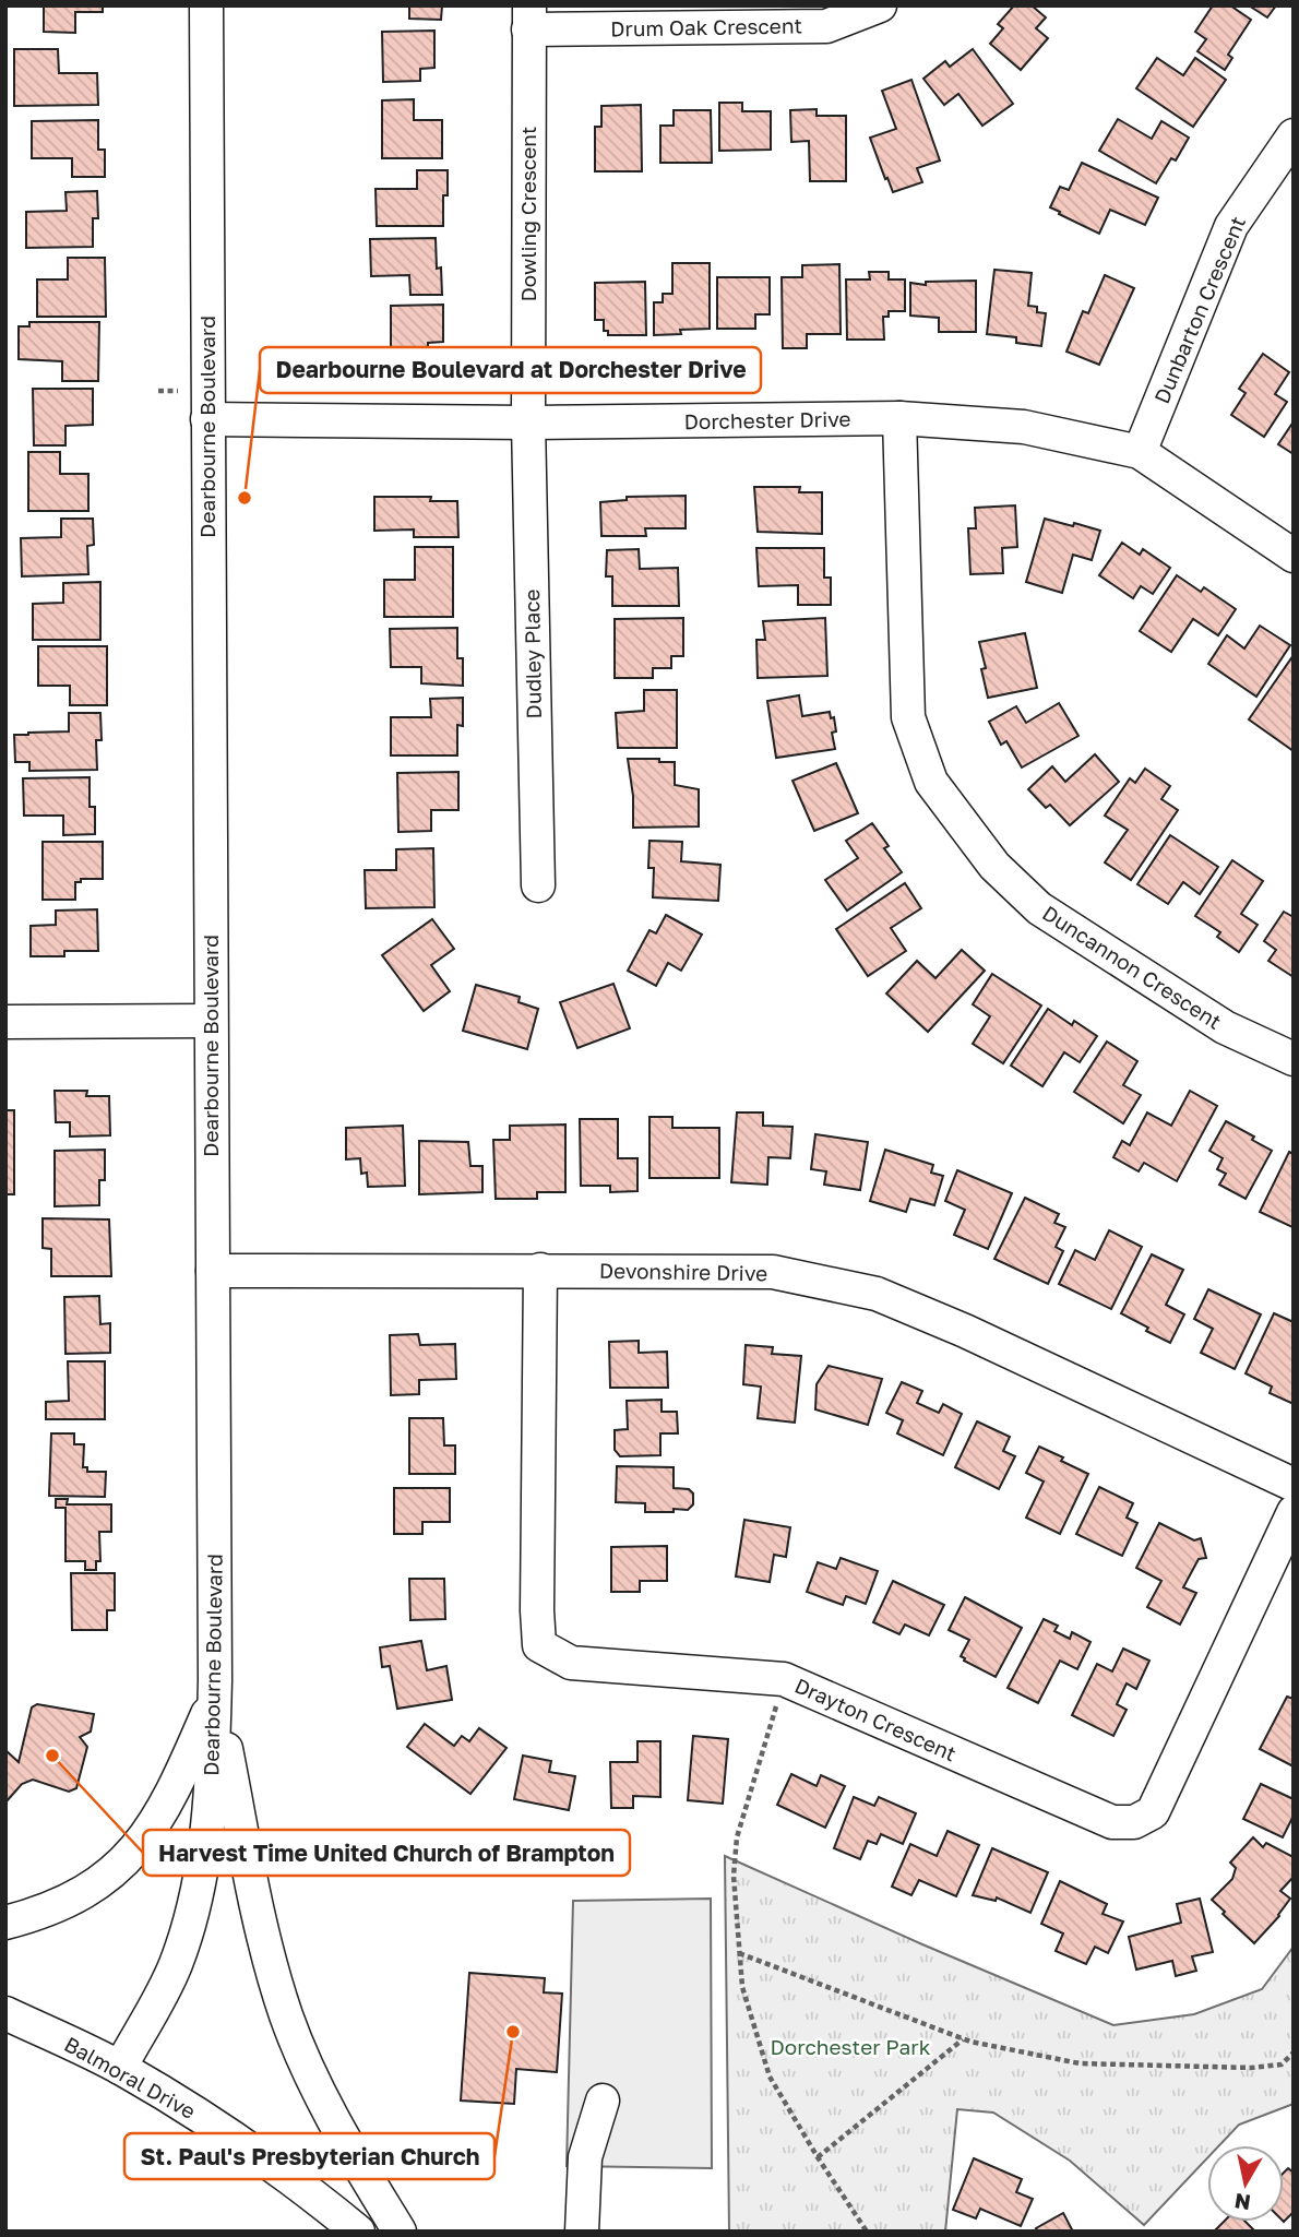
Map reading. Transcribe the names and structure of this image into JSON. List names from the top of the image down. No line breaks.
{"streets":{"street":["Drum Oak Crescent","Dowling Crescent","Dunbarton Crescent","Dorchester Drive","Dearbourne Boulevard","Dudley Place","Duncannon Crescent","Devonshire Drive","Drayton Crescent","Balmoral Drive"]},"crossings":[["Drum Oak Crescent","Dowling Crescent"],["Dowling Crescent","Dorchester Drive"],["Dowling Crescent","Dudley Place"],["Dunbarton Crescent","Dorchester Drive"],["Dorchester Drive","Dearbourne Boulevard"],["Dorchester Drive","Dudley Place"],["Dorchester Drive","Duncannon Crescent"],["Dearbourne Boulevard","Devonshire Drive"],["Dearbourne Boulevard","Balmoral Drive"],["Devonshire Drive","Drayton Crescent"]],"parks":["Dorchester Park"],"places":["Dearbourne Boulevard at Dorchester Drive","Harvest Time United Church of Brampton","St. Paul's Presbyterian Church"],"north":"bottom"}
